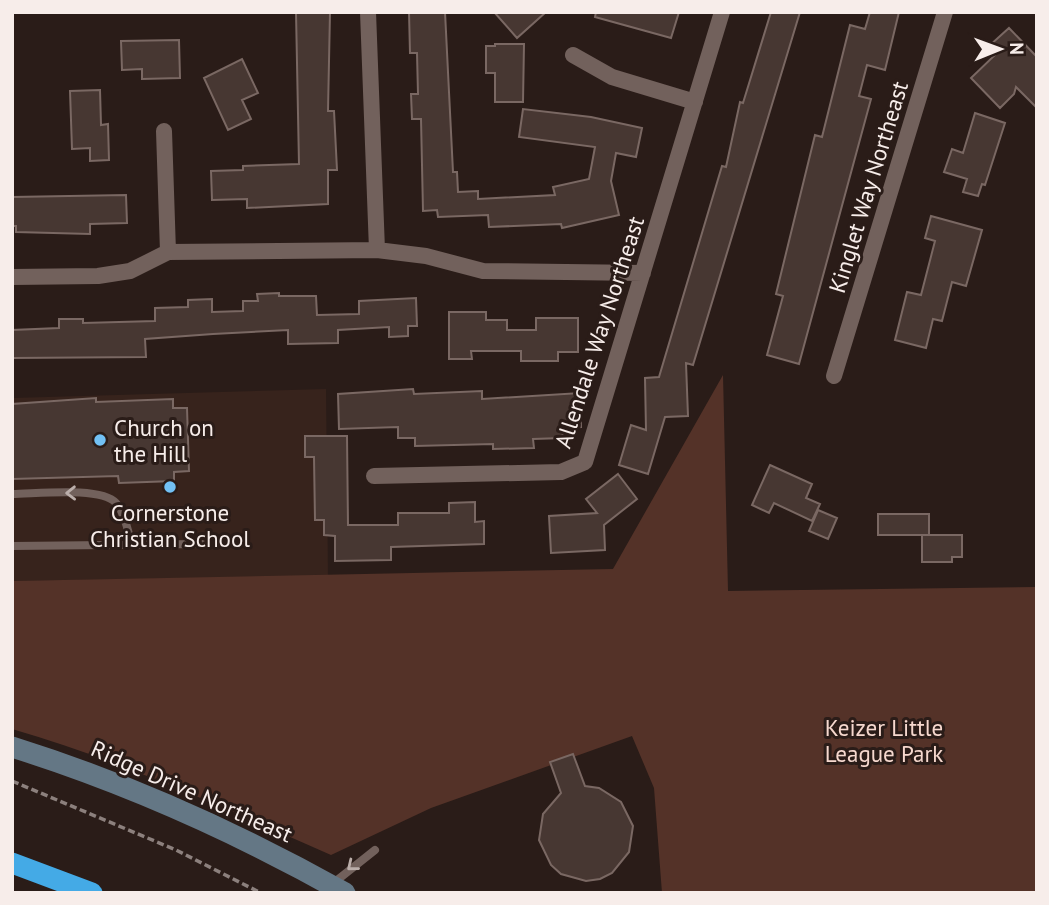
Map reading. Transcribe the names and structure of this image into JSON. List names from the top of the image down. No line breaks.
{"streets":{"street":["Kinglet Way Northeast","Allendale Way Northeast","Ridge Drive Northeast"]},"parks":["Keizer Little League Park"],"places":["Church on the Hill","Cornerstone Christian School"],"north":"right"}
